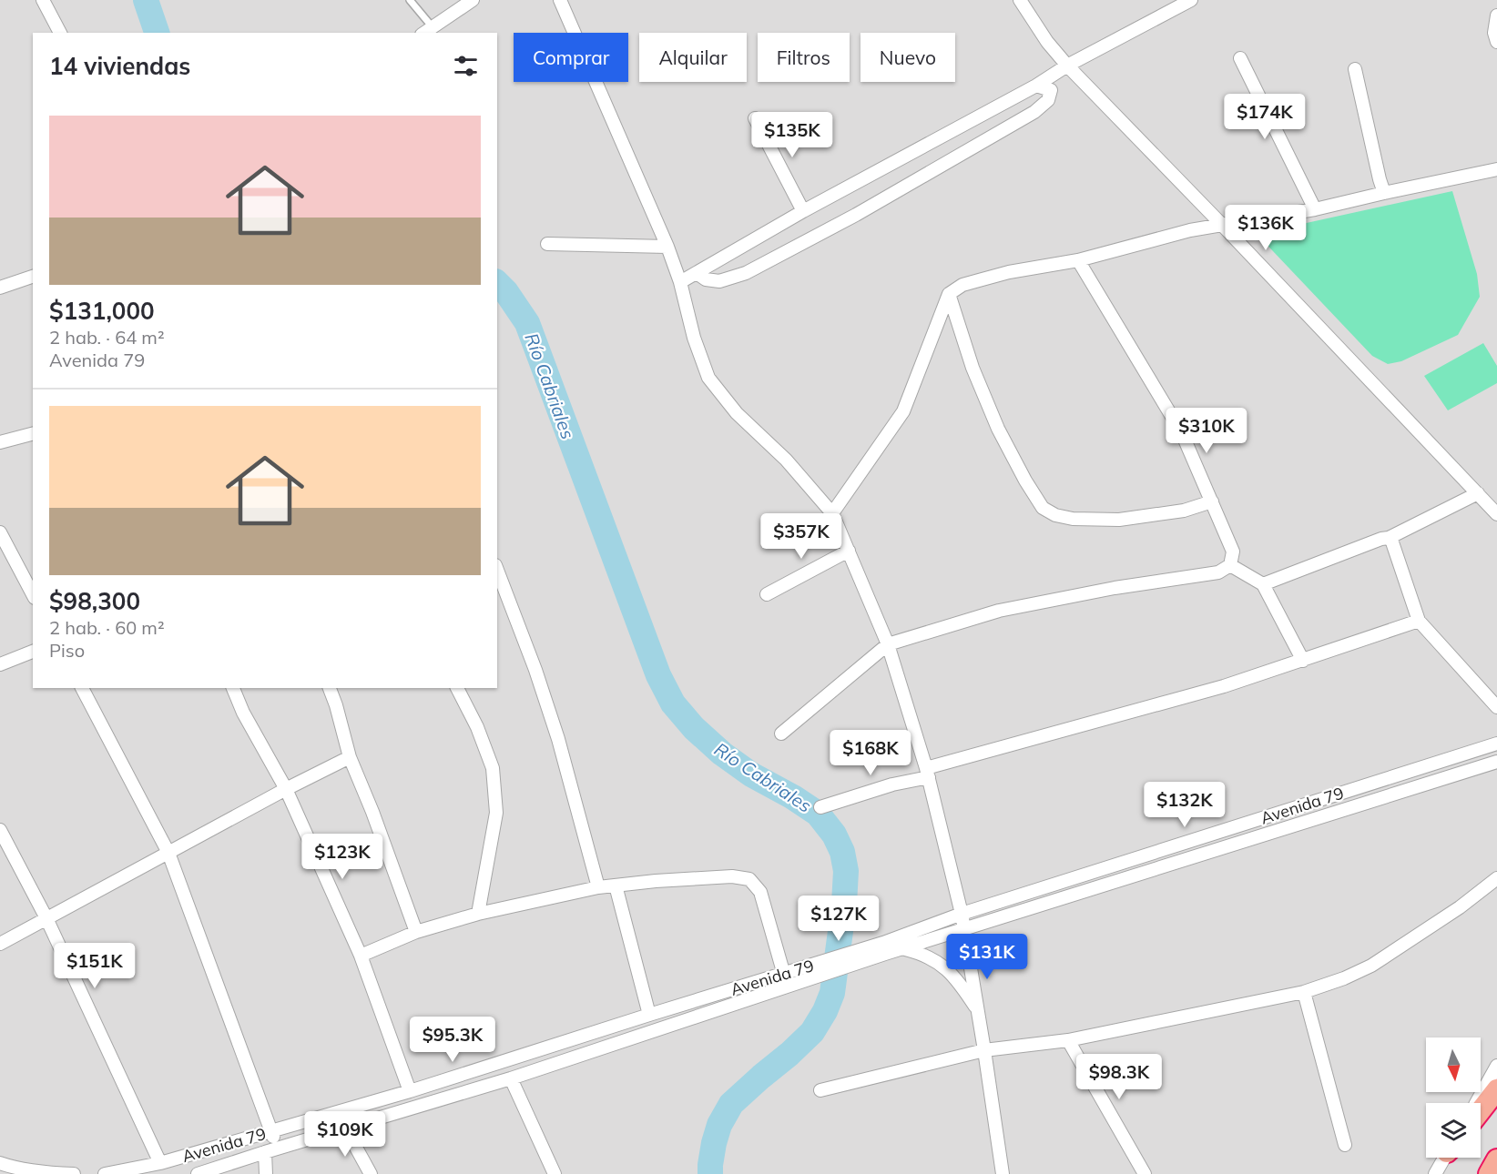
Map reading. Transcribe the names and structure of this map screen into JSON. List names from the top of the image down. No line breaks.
{"streets":{"street":["Avenida 79"]},"water":["Río Cabriales"],"north":"bottom","page":{"chip":["Comprar","Alquilar","Filtros","Nuevo"],"heading":"14 viviendas","price":["$174K","$135K","$136K","$310K","$357K","$168K","$132K","$123K","$127K","$131K","$151K","$95.3K","$98.3K","$109K"],"list":[{"name":"$131,000","note":"2 hab. · 64 m² · Avenida 79"},{"name":"$98,300","note":"2 hab. · 60 m² · Piso"}]}}
